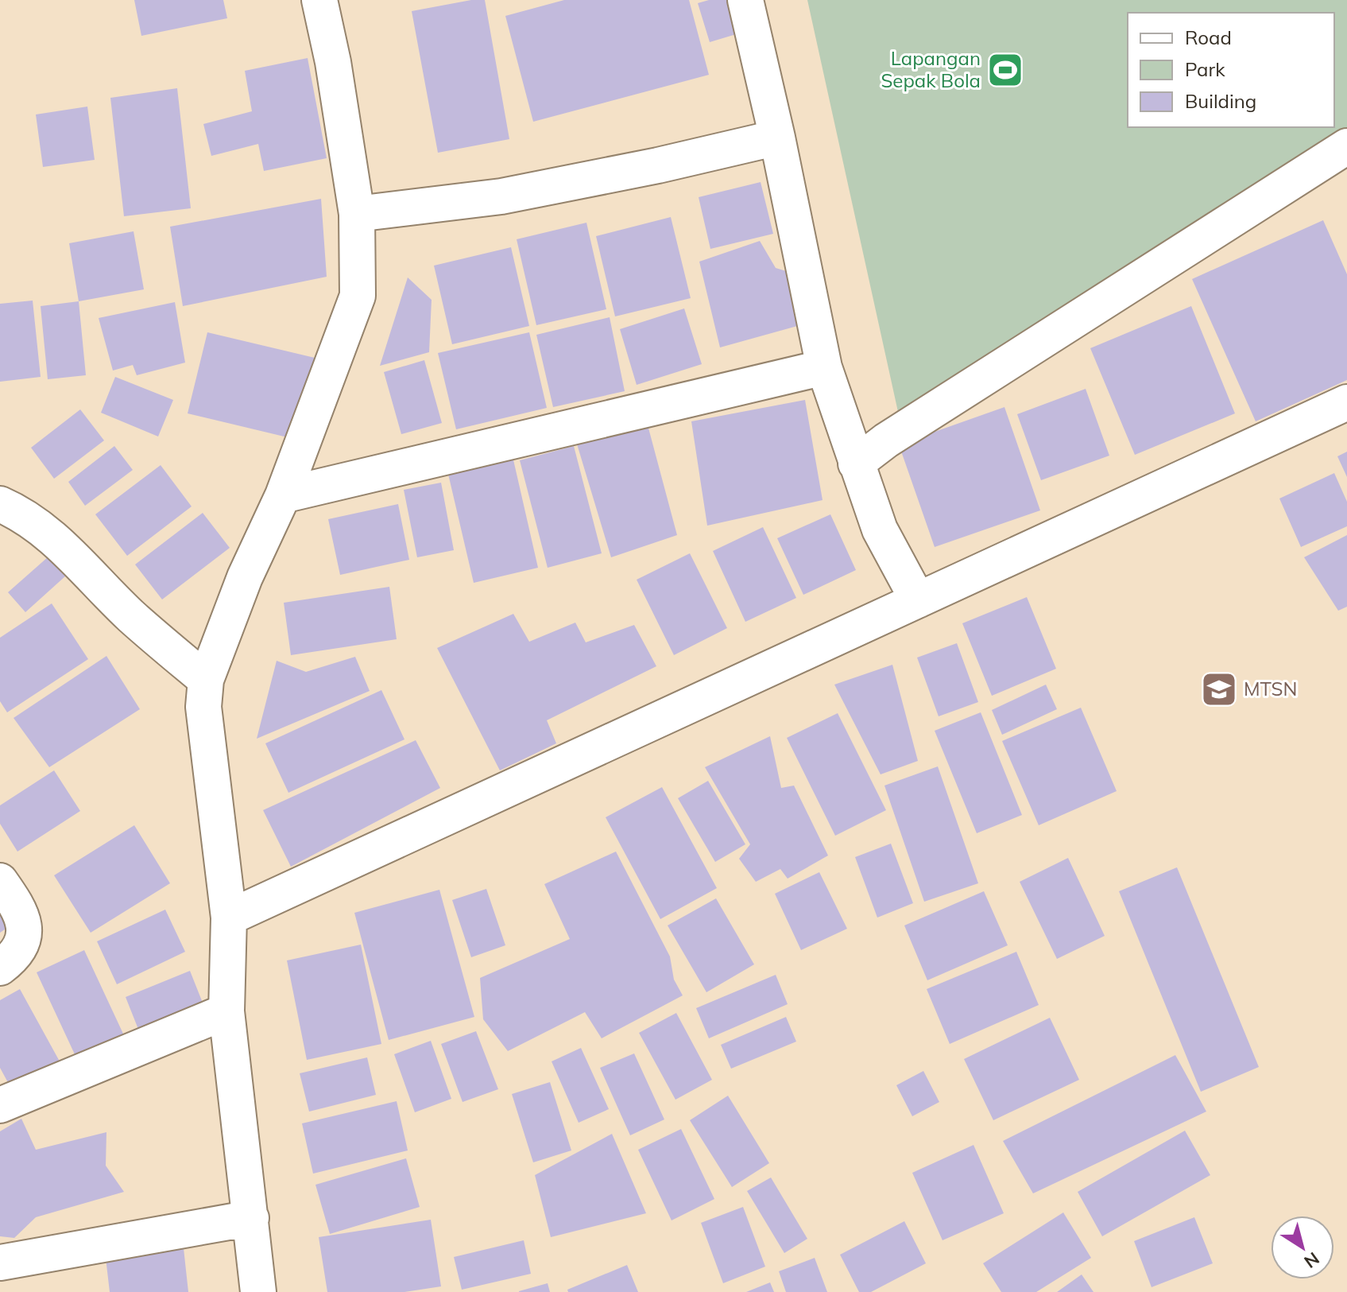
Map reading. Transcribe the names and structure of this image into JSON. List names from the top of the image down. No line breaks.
{"places":{"sports":["Lapangan Sepak Bola"],"school or university":["MTSN"]},"legend":["Road","Park","Building"],"north":"bottom right"}
